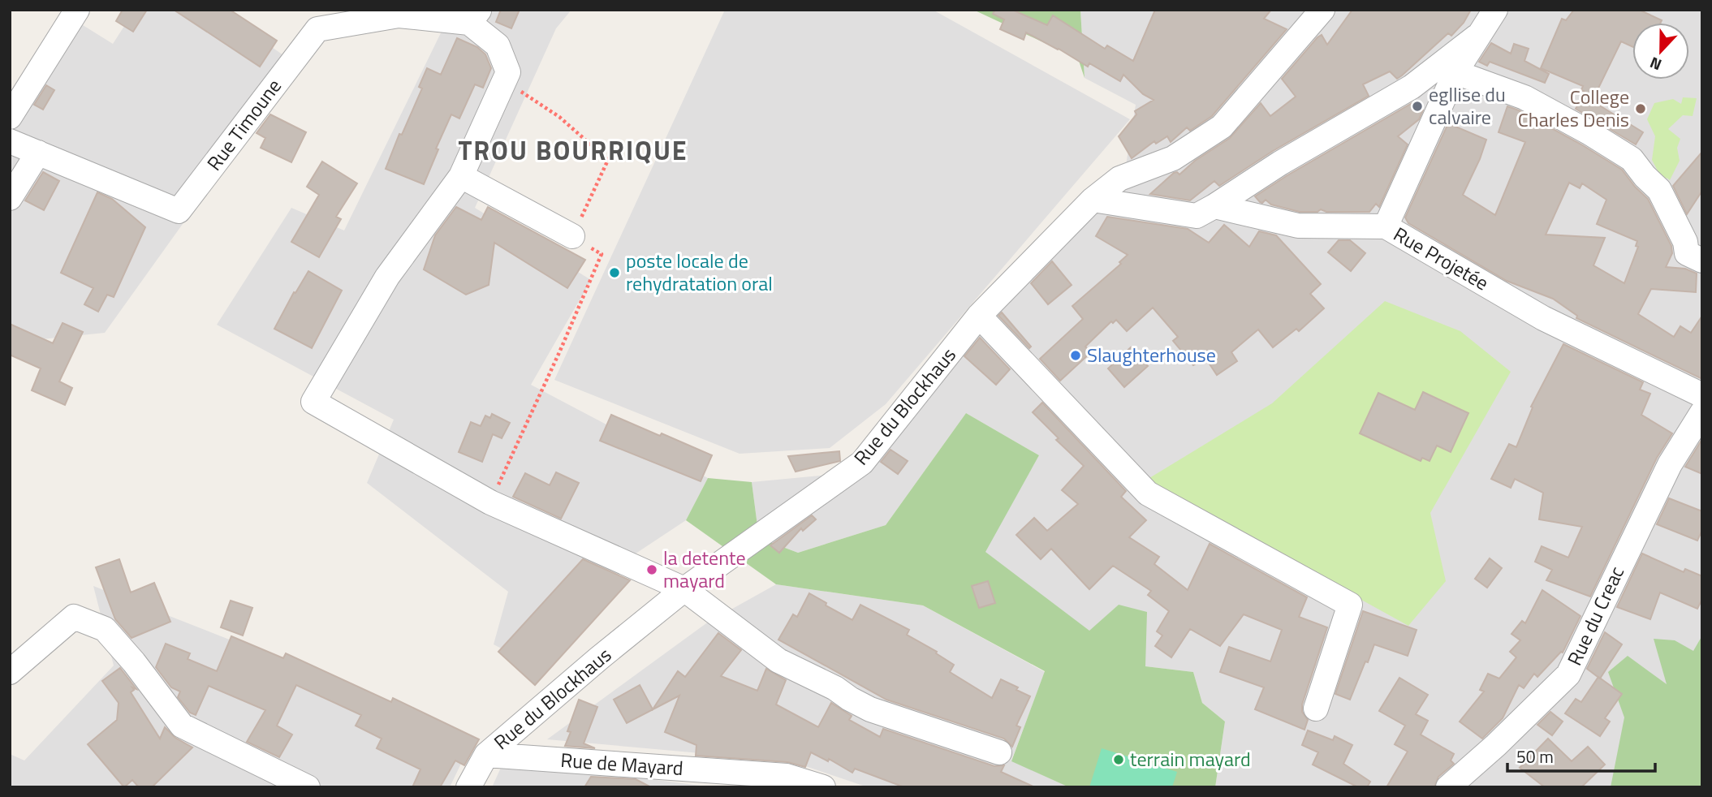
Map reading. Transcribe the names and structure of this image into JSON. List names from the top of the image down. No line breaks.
{"streets":{"street":["Rue Timoune","Rue Projetée","Rue du Blockhaus","Rue du Creac","Rue de Mayard"]},"crossings":[["Rue du Blockhaus","Rue de Mayard"]],"districts":["TROU BOURRIQUE"],"places":["egllise du calvaire","College Charles Denis","poste locale de rehydratation oral","Slaughterhouse","la detente mayard","terrain mayard"],"scale_bar":"50 m","north":"bottom"}
